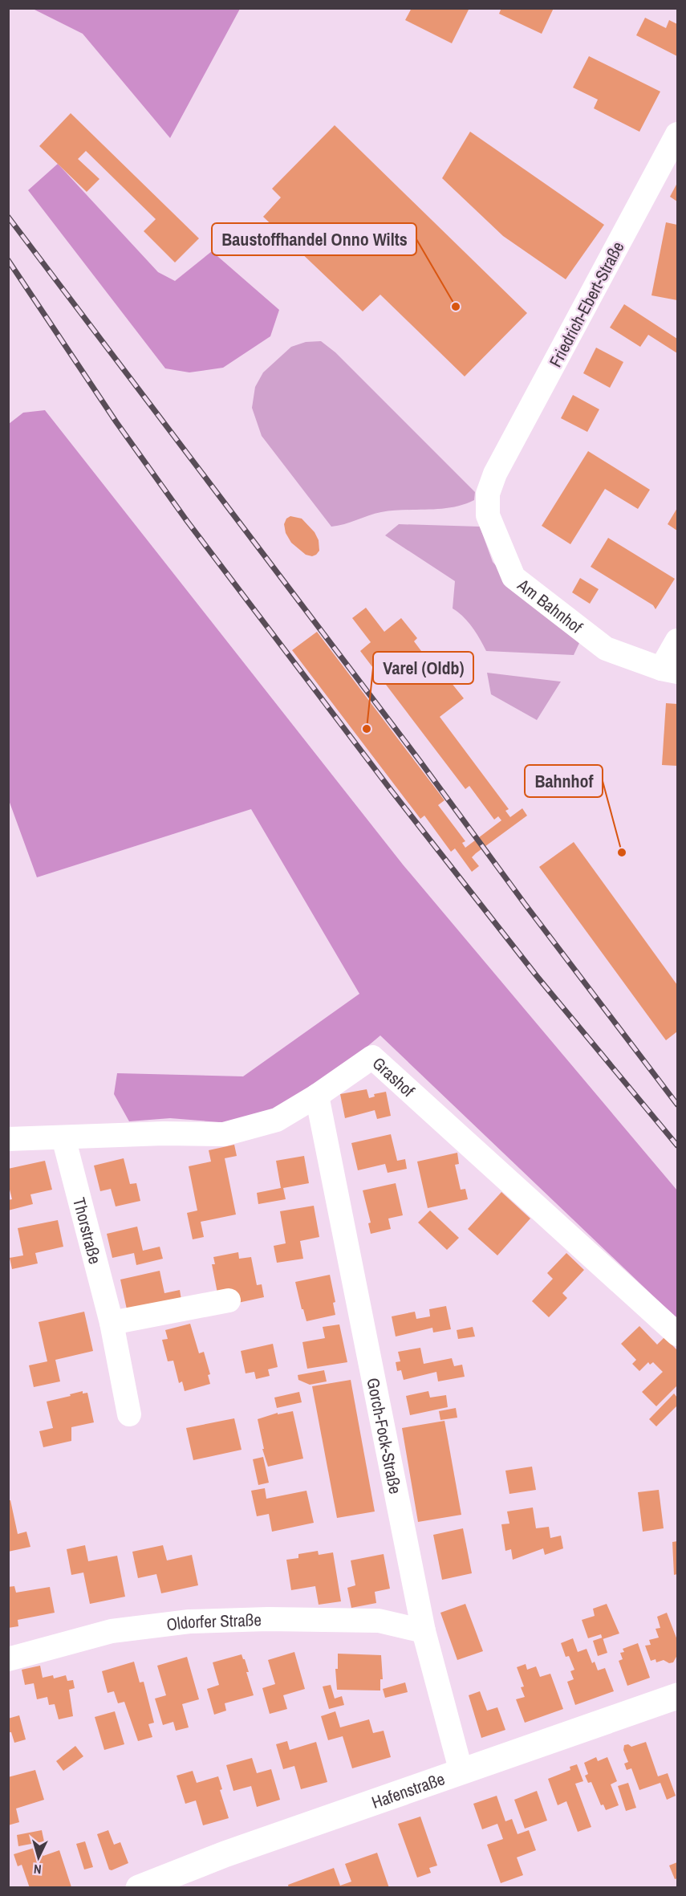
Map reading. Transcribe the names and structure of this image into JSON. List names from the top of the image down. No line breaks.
{"streets":{"street":["Friedrich-Ebert-Straße","Am Bahnhof","Grashof","Thorstraße","Gorch-Fock-Straße","Oldorfer Straße","Hafenstraße"]},"crossings":[["Friedrich-Ebert-Straße","Am Bahnhof"],["Grashof","Thorstraße"],["Grashof","Gorch-Fock-Straße"],["Gorch-Fock-Straße","Oldorfer Straße"],["Gorch-Fock-Straße","Hafenstraße"]],"places":["Baustoffhandel Onno Wilts","Varel (Oldb)","Bahnhof"],"north":"bottom"}
